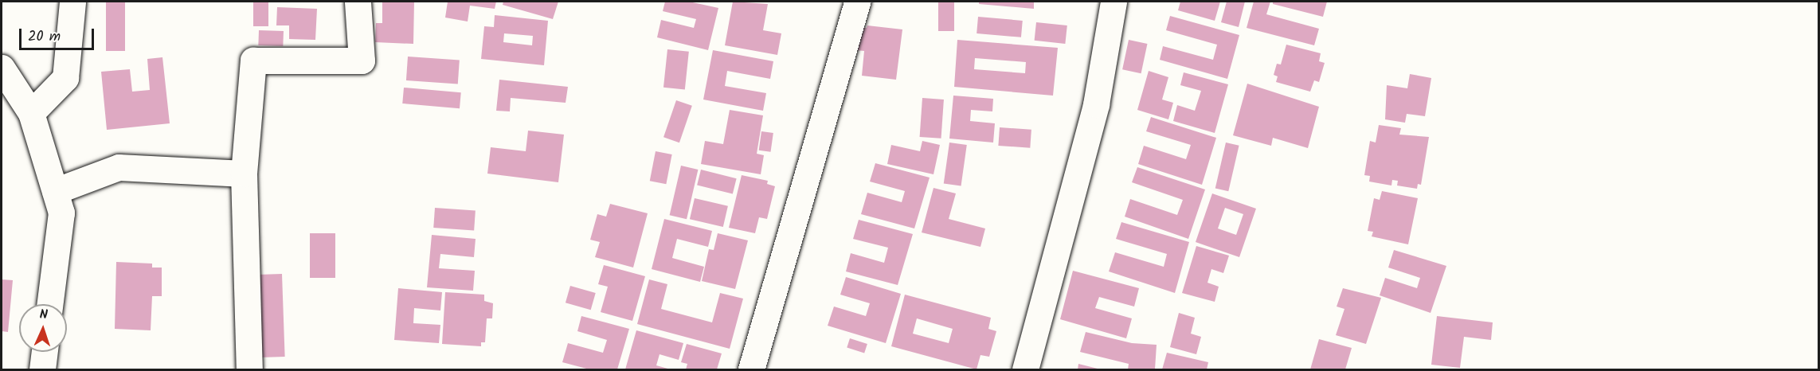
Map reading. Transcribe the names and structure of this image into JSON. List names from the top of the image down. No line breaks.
{"scale_bar":"20 m","north":"top"}
